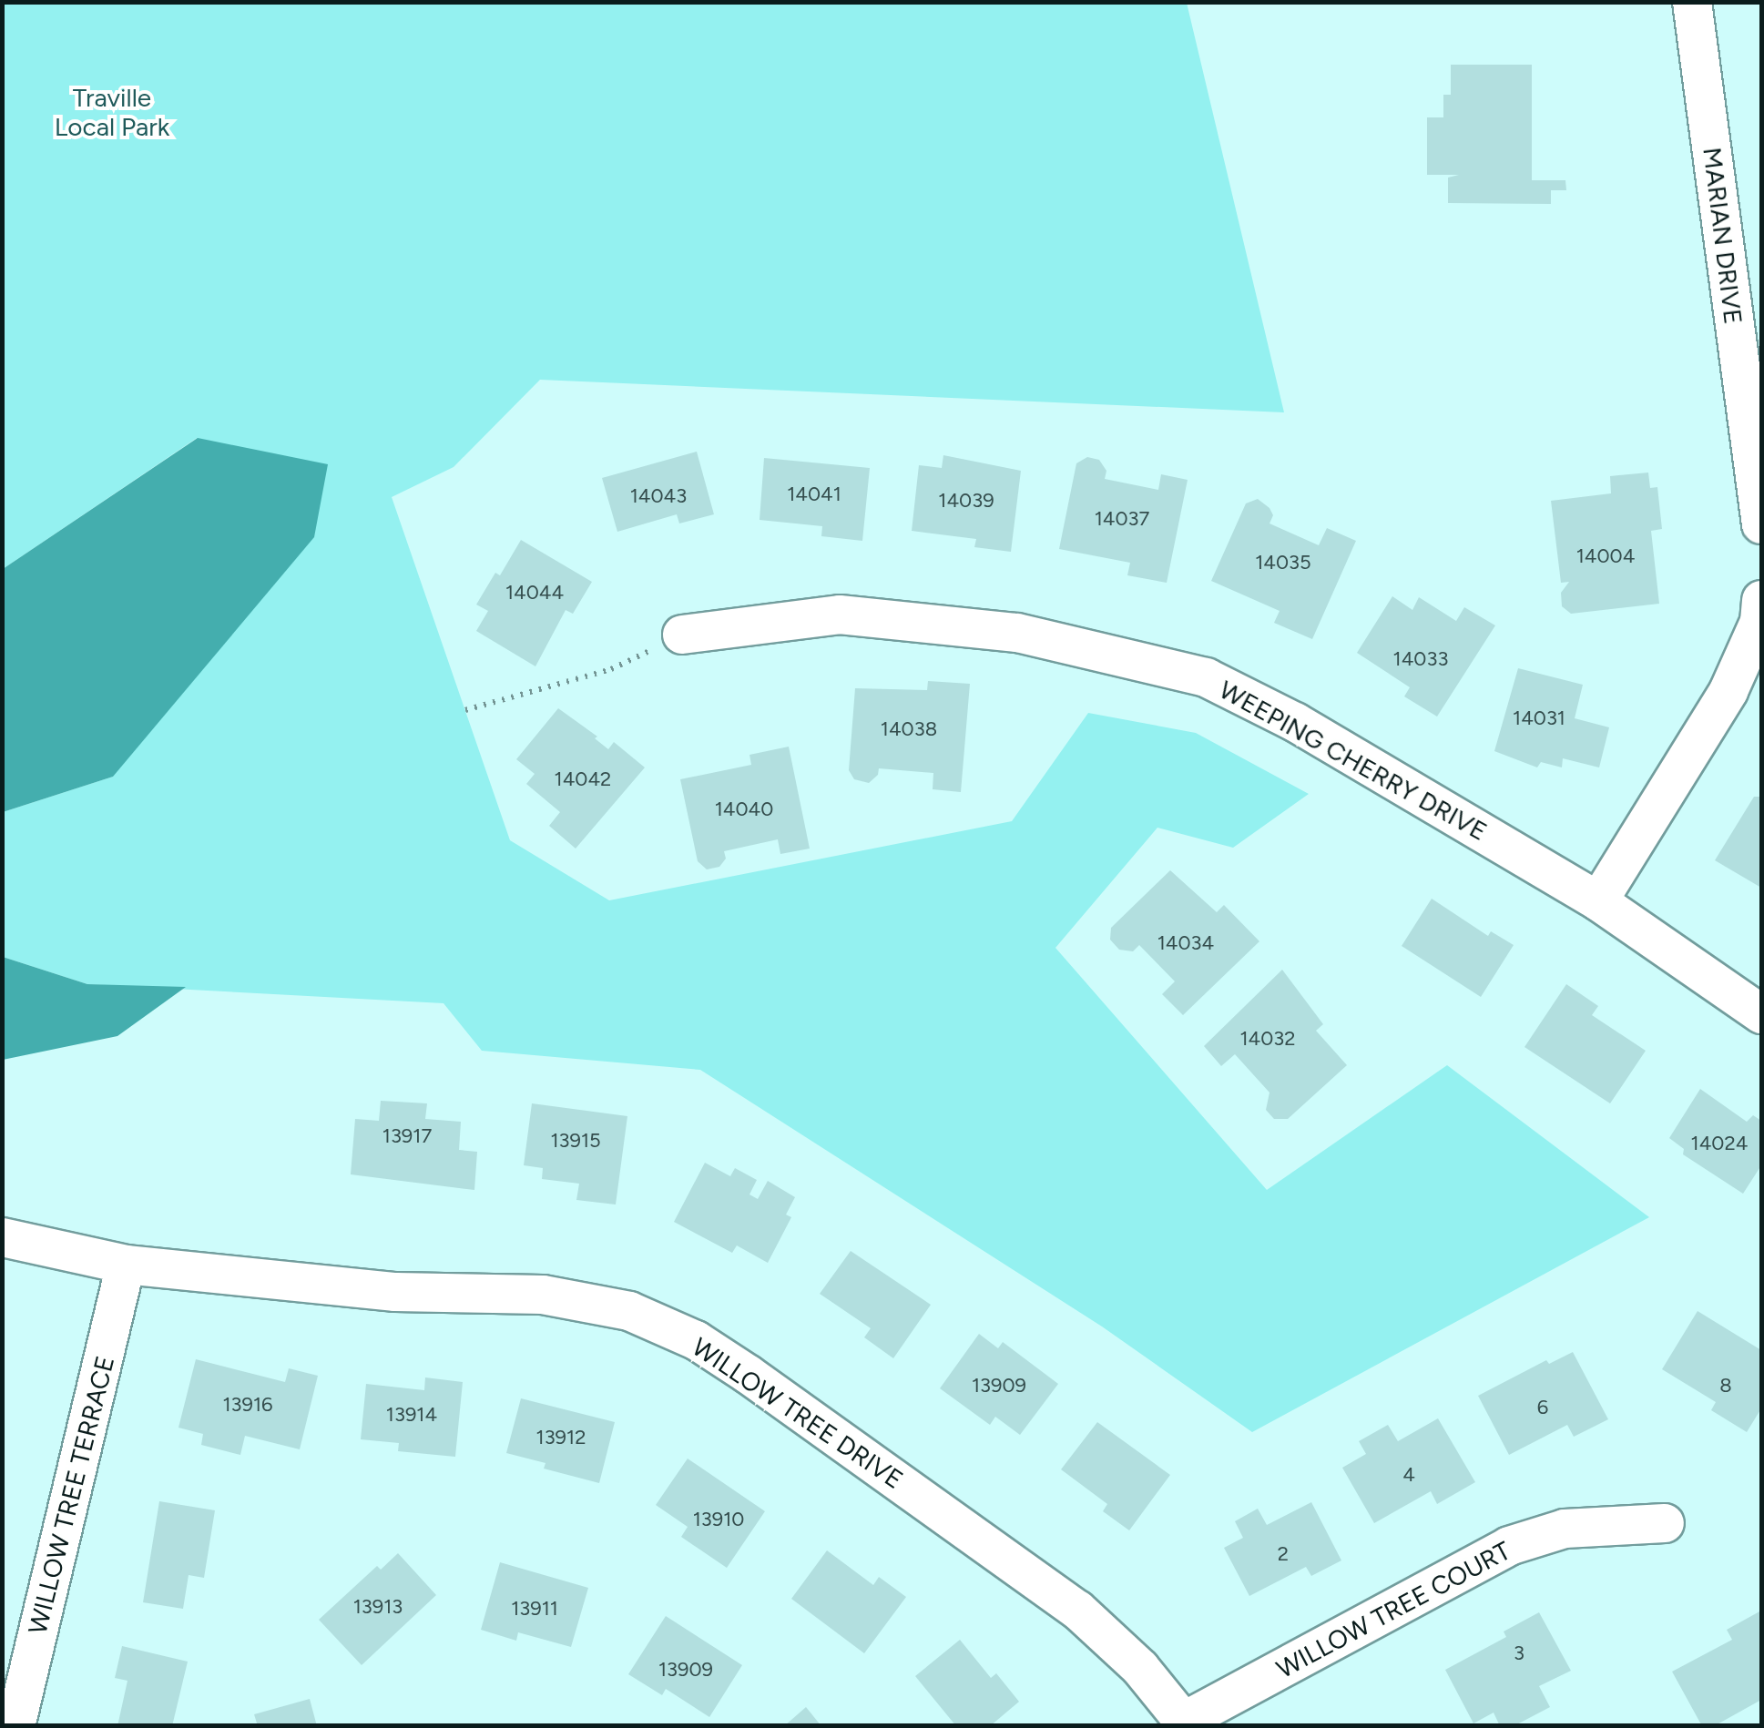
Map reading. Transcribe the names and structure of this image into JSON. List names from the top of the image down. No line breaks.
{"streets":{"street":["MARIAN DRIVE","WEEPING CHERRY DRIVE","WILLOW TREE DRIVE","WILLOW TREE TERRACE","WILLOW TREE COURT"]},"crossings":[["WILLOW TREE DRIVE","WILLOW TREE TERRACE"],["WILLOW TREE DRIVE","WILLOW TREE COURT"]],"parks":["Traville Local Park"],"house_numbers":["14041","14043","14039","14037","14004","14035","14044","14033","14031","14038","14042","14040","14034","14032","13917","13915","14024","13909","8","13916","6","13914","13912","4","13910","2","13913","13911","3","13909"]}
